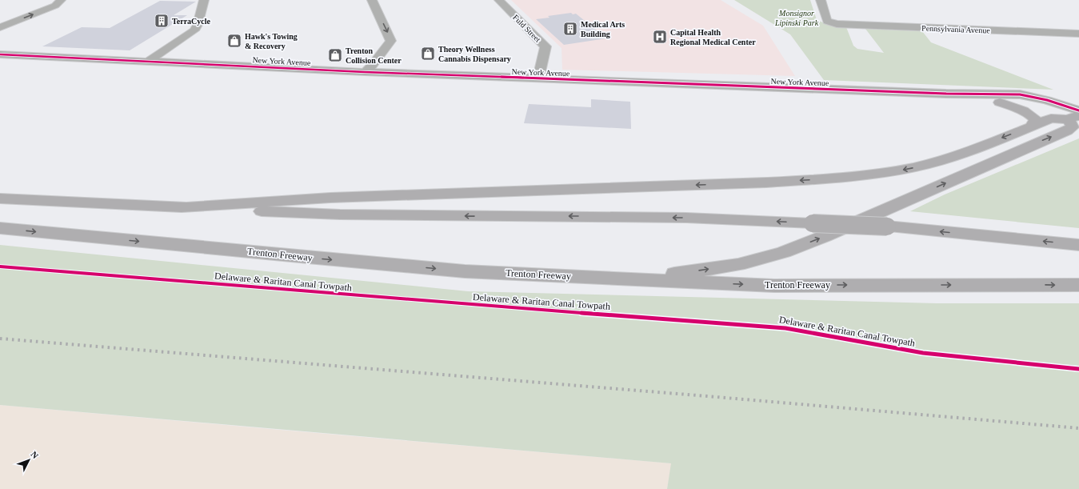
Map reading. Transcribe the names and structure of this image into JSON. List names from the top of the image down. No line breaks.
{"streets":{"highway":["Trenton Freeway"],"street":["Fuld Street","Pennsylvania Avenue","New York Avenue"],"cycle path":["Delaware & Raritan Canal Towpath"]},"crossings":[["Fuld Street","New York Avenue"]],"parks":["Monsignor Lipinski Park"],"places":{"building":["TerraCycle","Medical Arts Building"],"hospital":["Capital Health Regional Medical Center"],"shop":["Hawk's Towing & Recovery","Theory Wellness Cannabis Dispensary","Trenton Collision Center"]},"north":"top right"}
